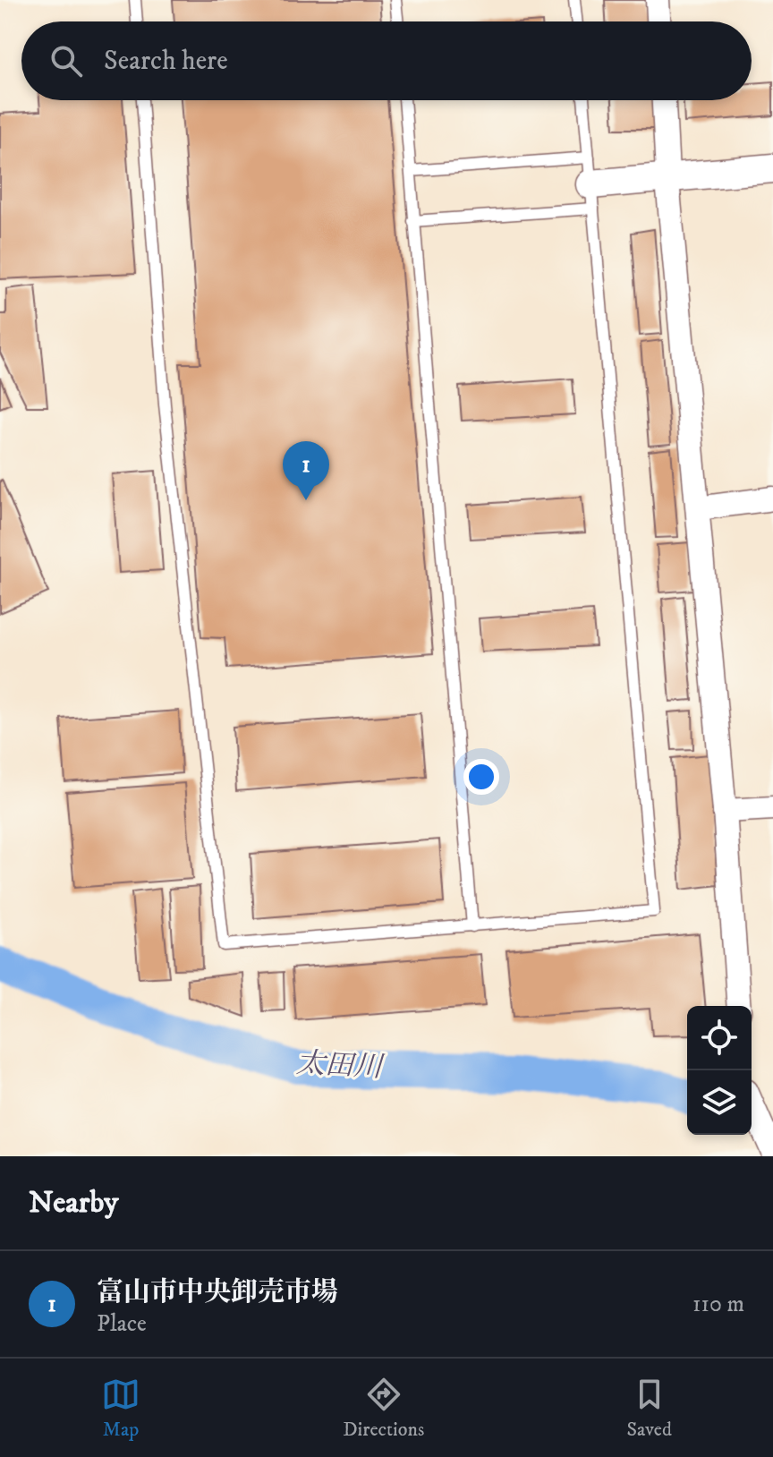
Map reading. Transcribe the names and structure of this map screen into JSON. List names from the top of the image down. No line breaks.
{"water":["太田川"],"page":{"search":"Search here","pins":"1","heading":"Nearby","list":[{"mark":"1","name":"富山市中央卸売市場","note":"Place","value":"110 m"}],"nav":["Map","Directions","Saved"]}}
